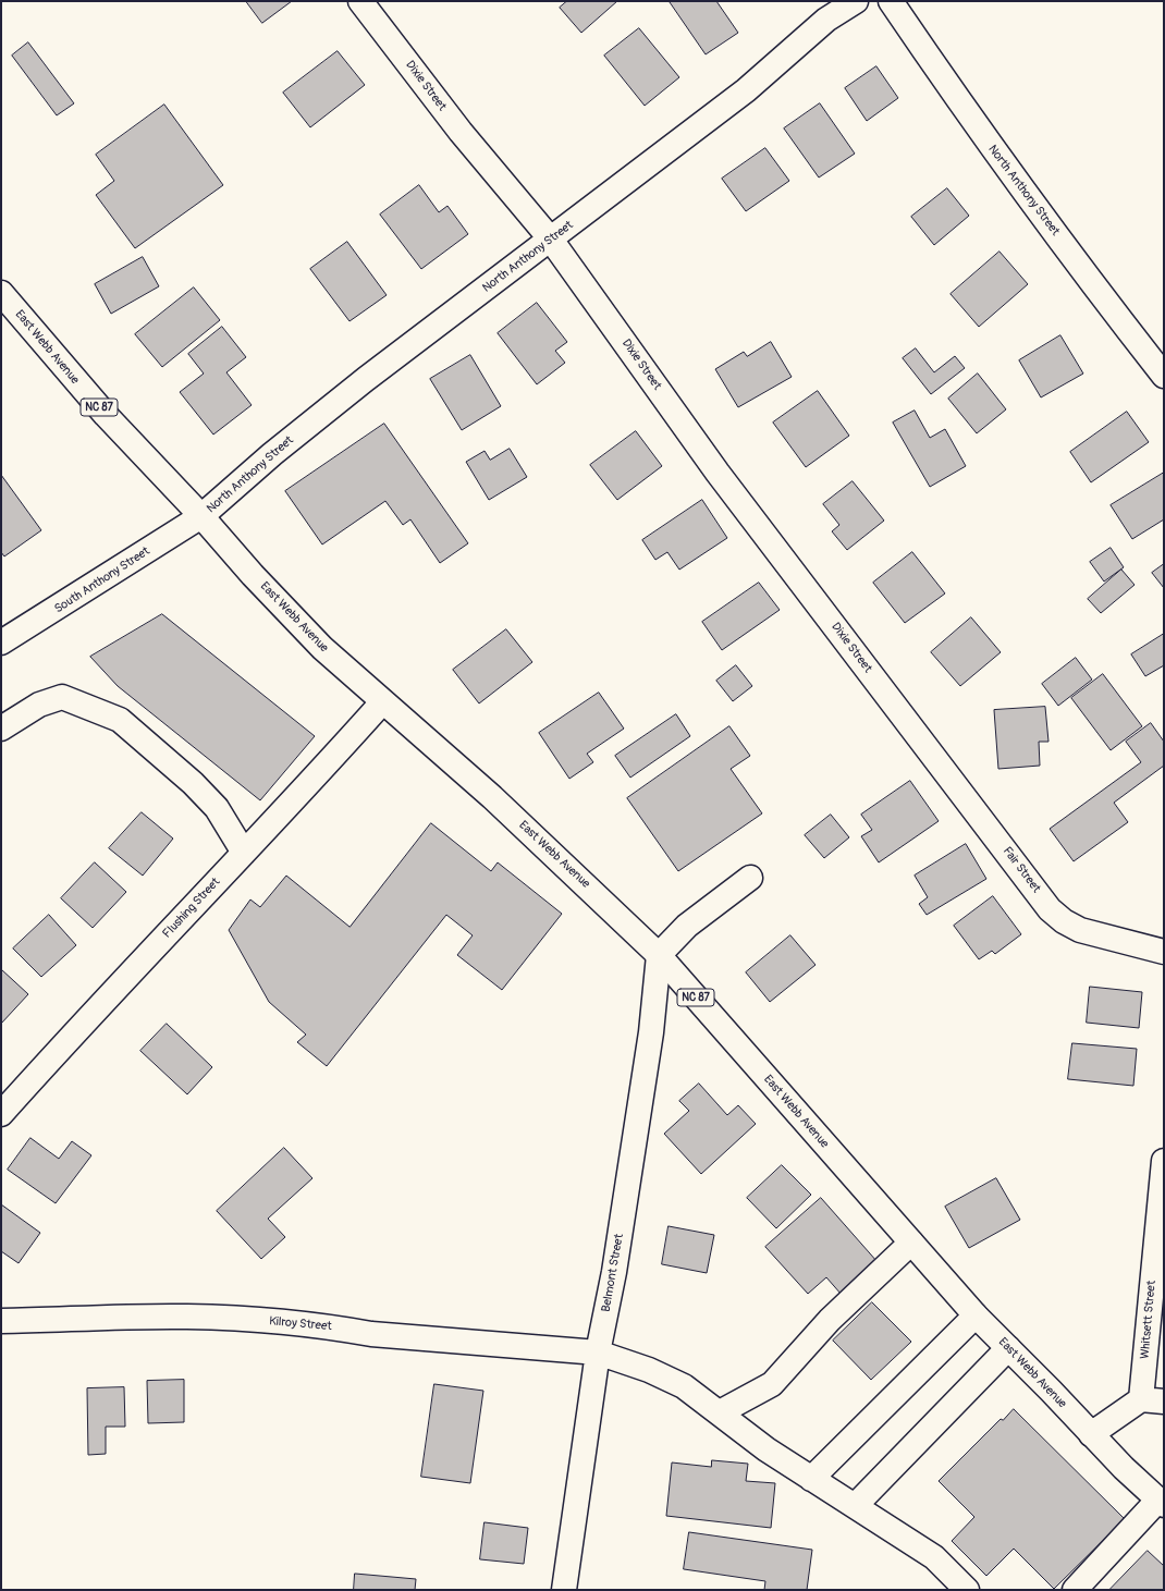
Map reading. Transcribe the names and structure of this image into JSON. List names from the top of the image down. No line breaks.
{"streets":{"main road":["Dixie Street","North Anthony Street","East Webb Avenue","NC 87","South Anthony Street","Fair Street","Flushing Street","Belmont Street","Whitsett Street","Kilroy Street"]},"crossings":[["Dixie Street","North Anthony Street"],["Dixie Street","Fair Street"],["North Anthony Street","East Webb Avenue"],["North Anthony Street","South Anthony Street"],["East Webb Avenue","South Anthony Street"],["East Webb Avenue","Flushing Street"],["East Webb Avenue","Belmont Street"],["Belmont Street","Kilroy Street"]]}
